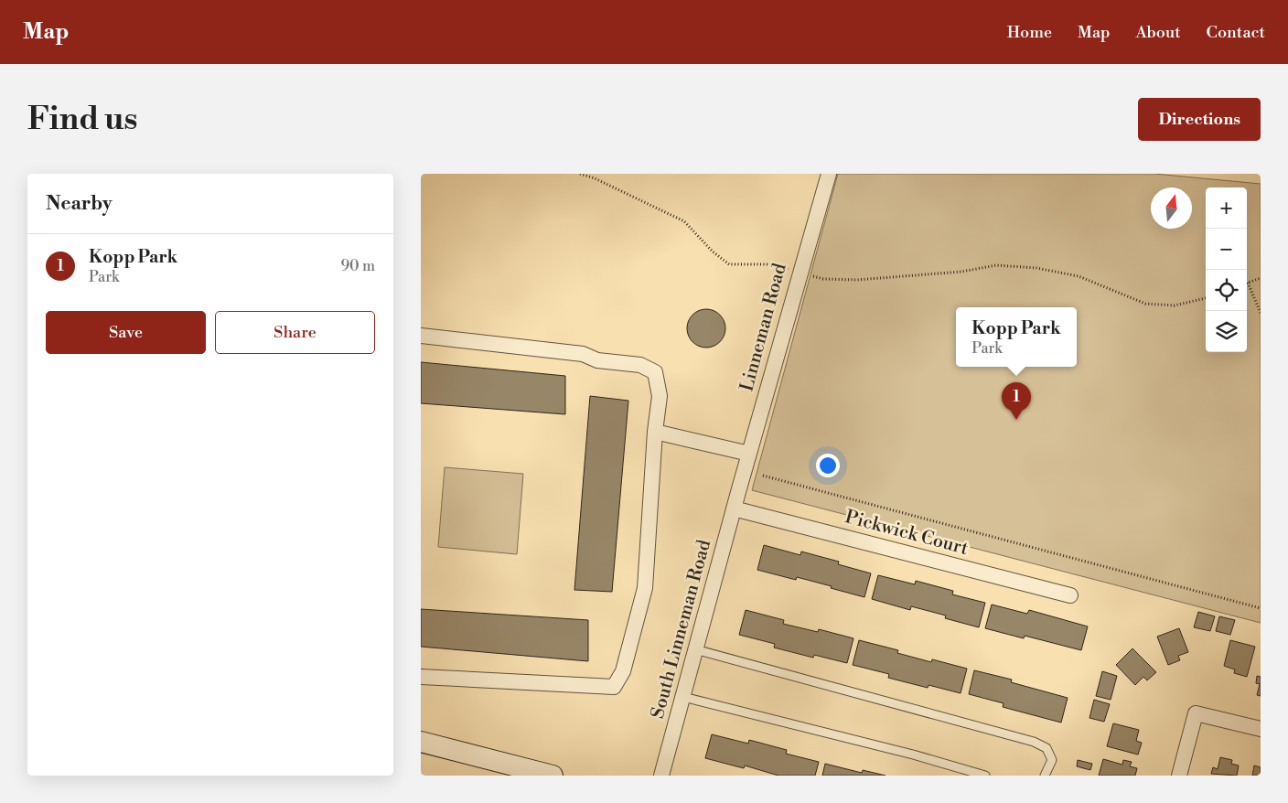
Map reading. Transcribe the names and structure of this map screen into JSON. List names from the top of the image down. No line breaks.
{"streets":{"street":["Linneman Road","Pickwick Court","South Linneman Road"]},"crossings":[["Linneman Road","South Linneman Road"],["Pickwick Court","South Linneman Road"]],"north":"top","page":{"header":"Map","nav":["Home","Map","About","Contact"],"buttons":["Directions",["Save","Share"]],"title":"Find us","heading":"Nearby","map_buttons":["+","−"],"list":[{"mark":"1","name":"Kopp Park","note":"Park","value":"90 m"}],"popup":["Kopp Park","Park"],"pins":"1"}}
